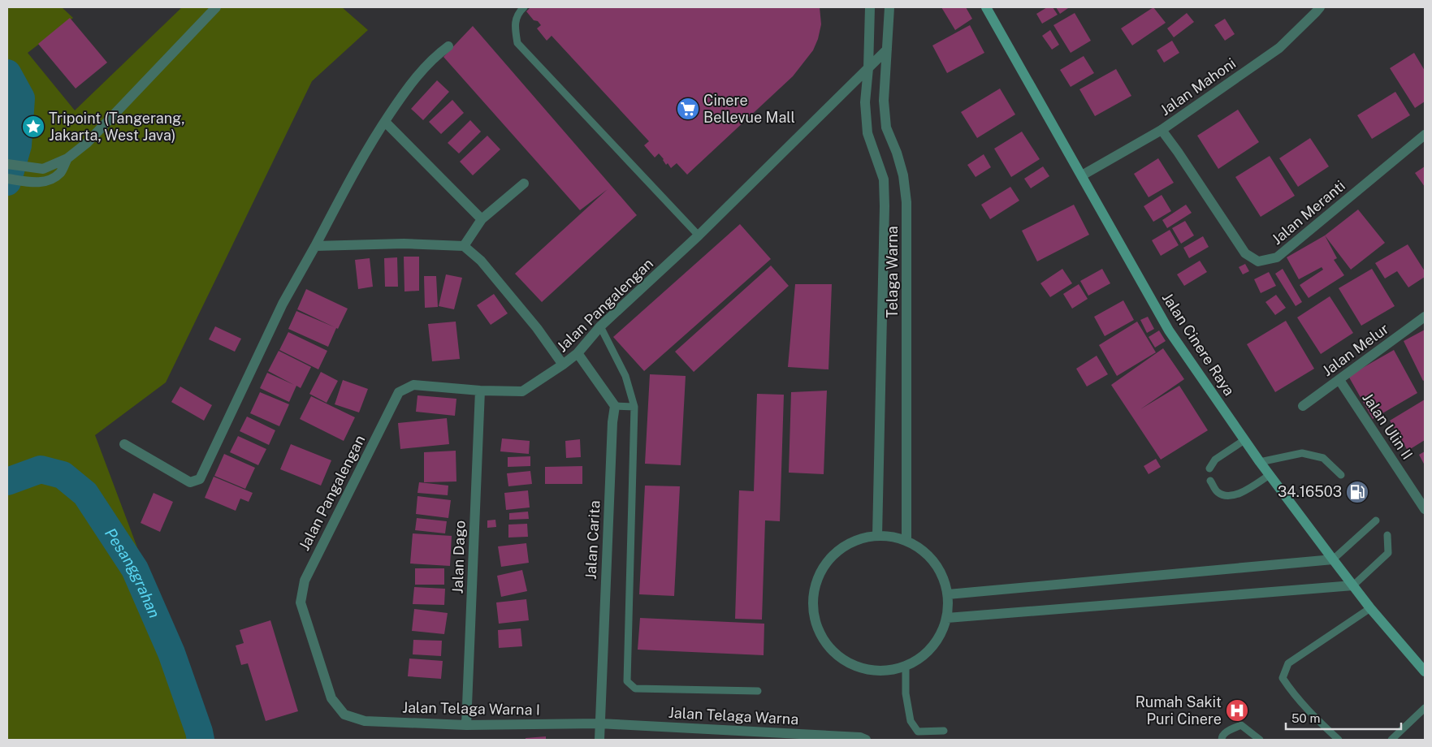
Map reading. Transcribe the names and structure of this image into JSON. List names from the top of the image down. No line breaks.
{"streets":{"main road":["Jalan Cinere Raya"],"street":["Jalan Mahoni","Jalan Meranti","Telaga Warna","Jalan Pangalengan","Jalan Melur","Jalan Ulin II","Jalan Carita","Jalan Dago","Jalan Telaga Warna I","Jalan Telaga Warna"]},"crossings":[["Jalan Mahoni","Jalan Meranti"],["Jalan Mahoni","Jalan Cinere Raya"],["Telaga Warna","Jalan Pangalengan"],["Jalan Pangalengan","Jalan Dago"],["Jalan Pangalengan","Jalan Telaga Warna I"],["Jalan Melur","Jalan Ulin II"],["Jalan Carita","Jalan Telaga Warna I"],["Jalan Carita","Jalan Telaga Warna"],["Jalan Dago","Jalan Telaga Warna I"],["Jalan Telaga Warna I","Jalan Telaga Warna"]],"water":["Pesanggrahan"],"places":{"supermarket":["Cinere Bellevue Mall"],"place":["Tripoint (Tangerang, Jakarta, West Java)"],"fuel station":["34.16503"],"hospital":["Rumah Sakit Puri Cinere"]},"scale_bar":"50 m"}
